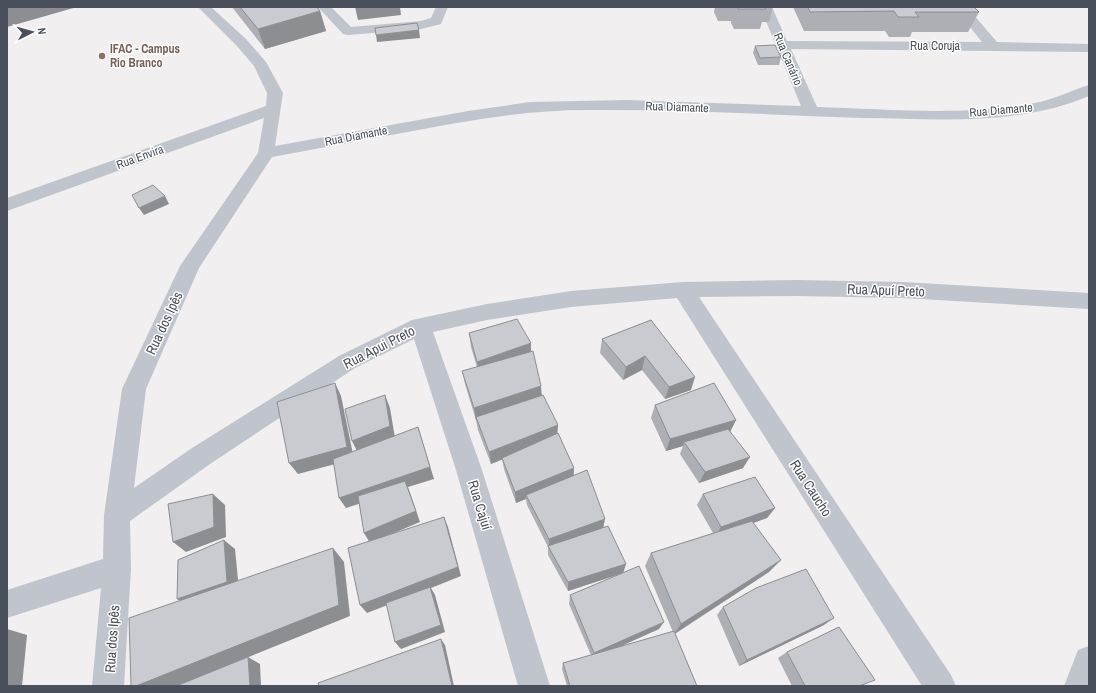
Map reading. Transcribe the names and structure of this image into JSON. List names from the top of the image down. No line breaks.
{"streets":{"street":["Rua Coruja","Rua Canário","Rua Diamante","Rua Envira","Rua Apuí Preto","Rua dos Ipês","Rua Apui Preto","Rua Caucho","Rua Cajuí"]},"crossings":[["Rua Coruja","Rua Canário"],["Rua Canário","Rua Diamante"],["Rua Diamante","Rua dos Ipês"],["Rua Envira","Rua dos Ipês"],["Rua Apuí Preto","Rua Apui Preto"],["Rua Apuí Preto","Rua Caucho"],["Rua dos Ipês","Rua Apui Preto"],["Rua Apui Preto","Rua Caucho"],["Rua Apui Preto","Rua Cajuí"]],"places":["IFAC - Campus Rio Branco"],"north":"right"}
